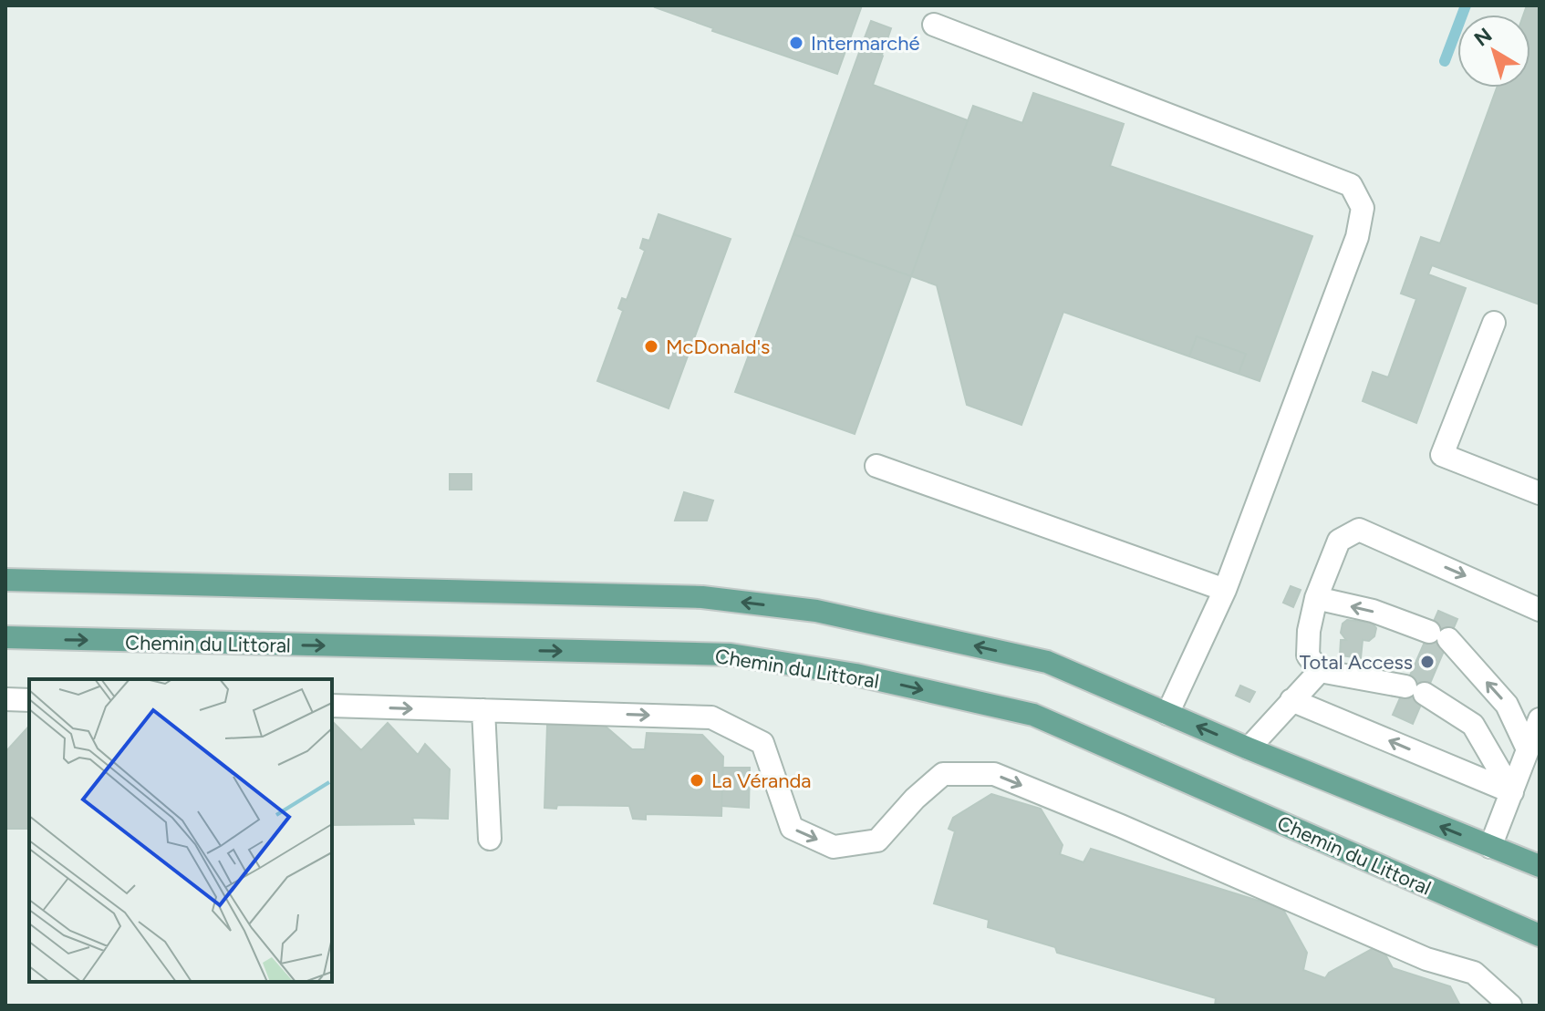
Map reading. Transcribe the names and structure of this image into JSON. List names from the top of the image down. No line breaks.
{"streets":{"main road":["Chemin du Littoral"]},"places":["Intermarché","McDonald's","Total Access","La Véranda"],"north":"top left"}
